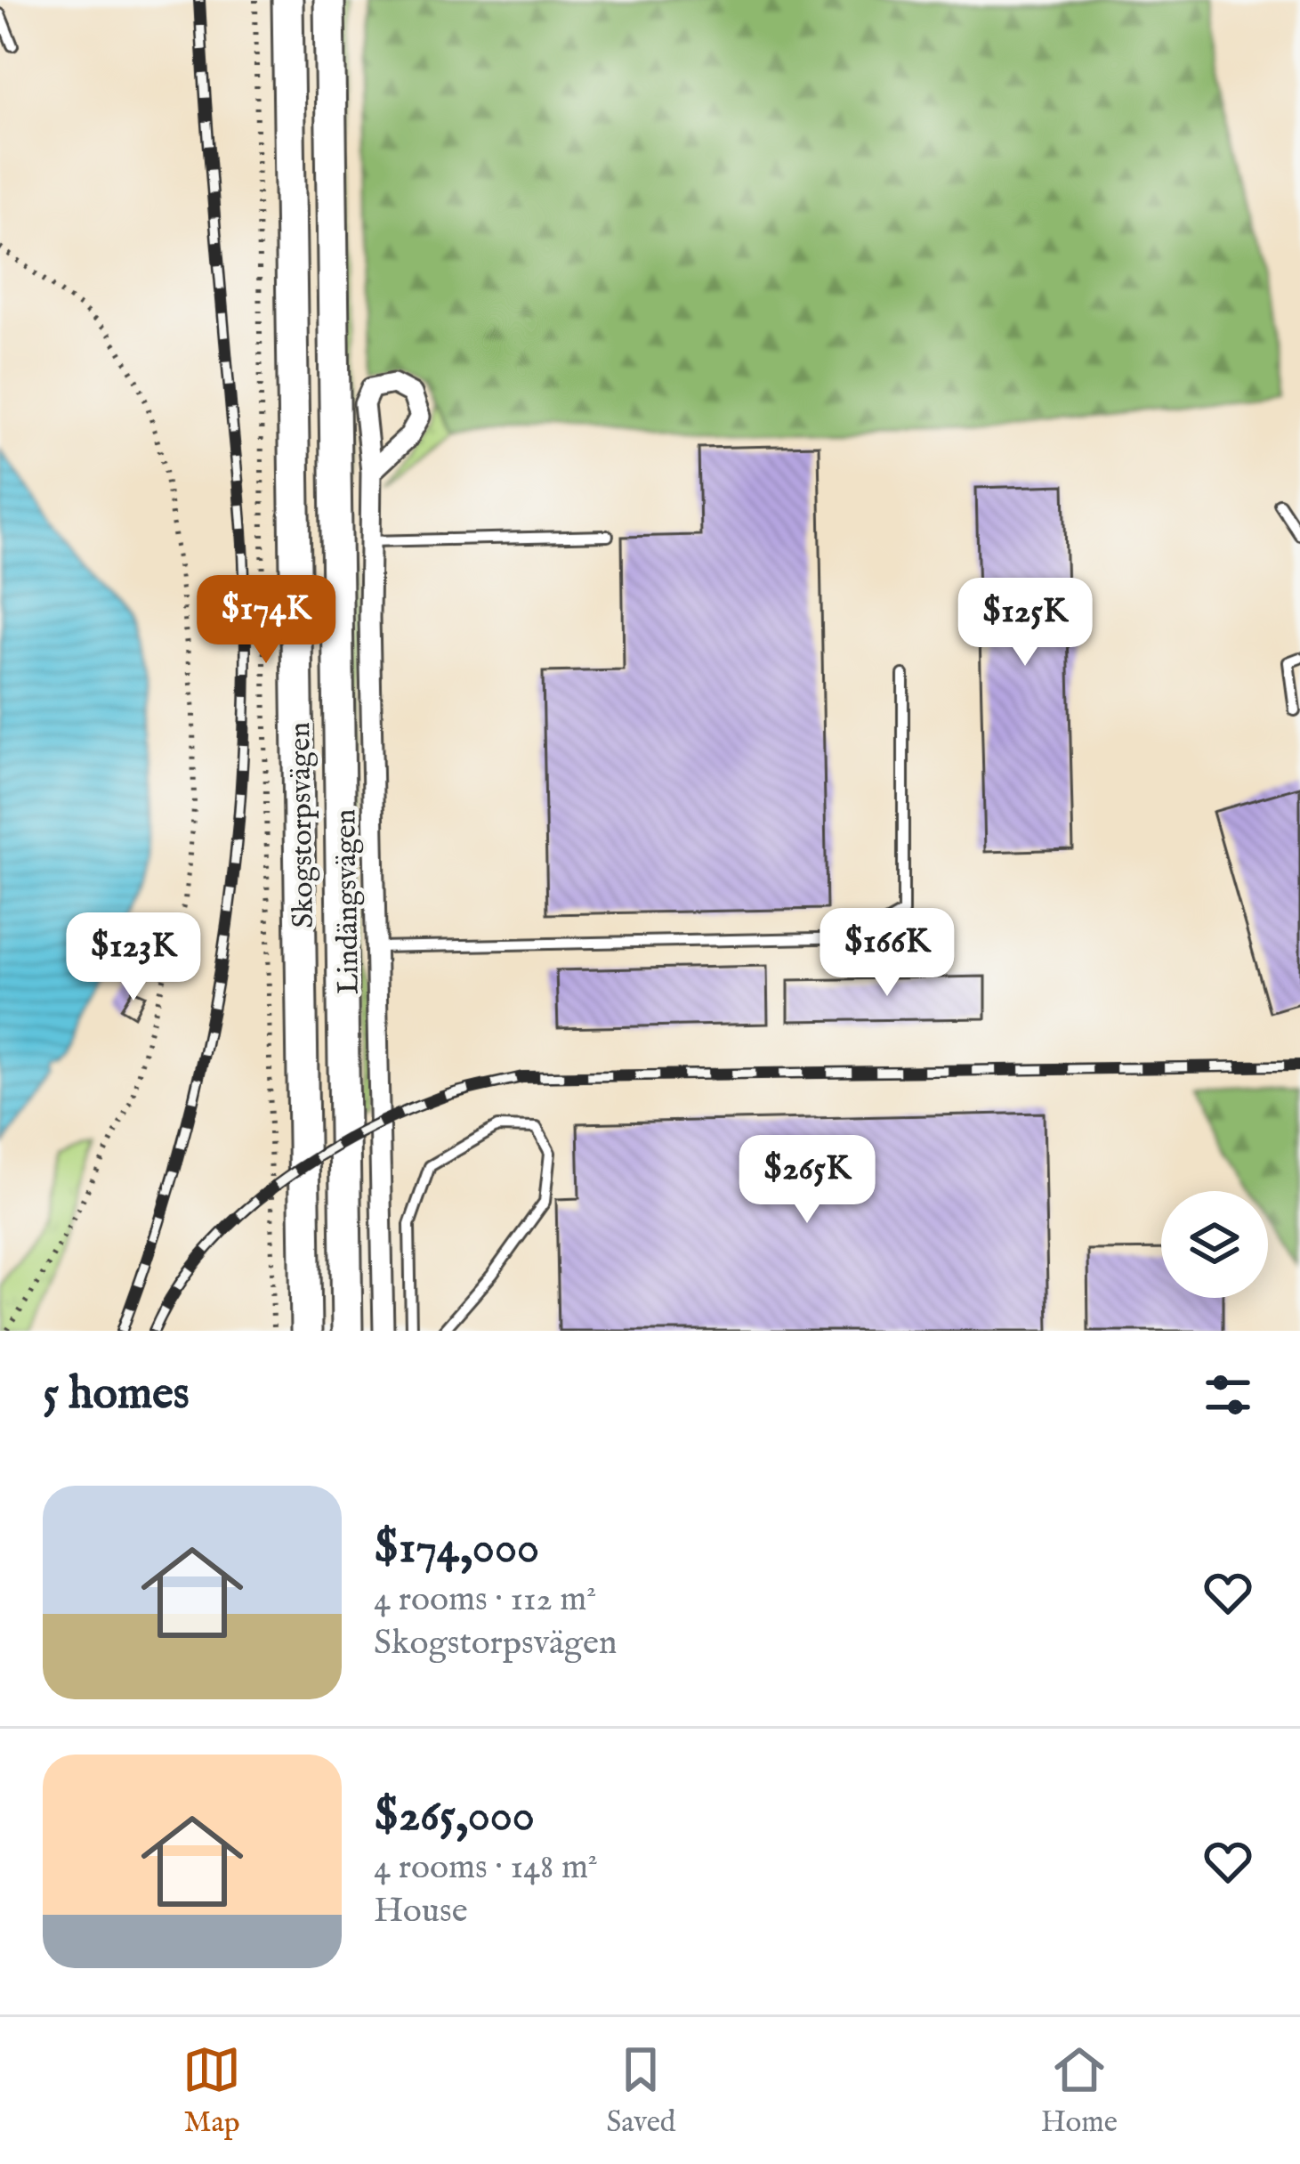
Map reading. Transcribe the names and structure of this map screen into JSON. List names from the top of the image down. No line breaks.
{"streets":{"main road":["Skogstorpsvägen"],"street":["Lindängsvägen"]},"page":{"price":["$174K","$125K","$166K","$123K","$265K"],"heading":"5 homes","list":[{"name":"$174,000","note":"4 rooms · 112 m² · Skogstorpsvägen"},{"name":"$265,000","note":"4 rooms · 148 m² · House"}],"tabs":["Map","Saved","Home"]}}
